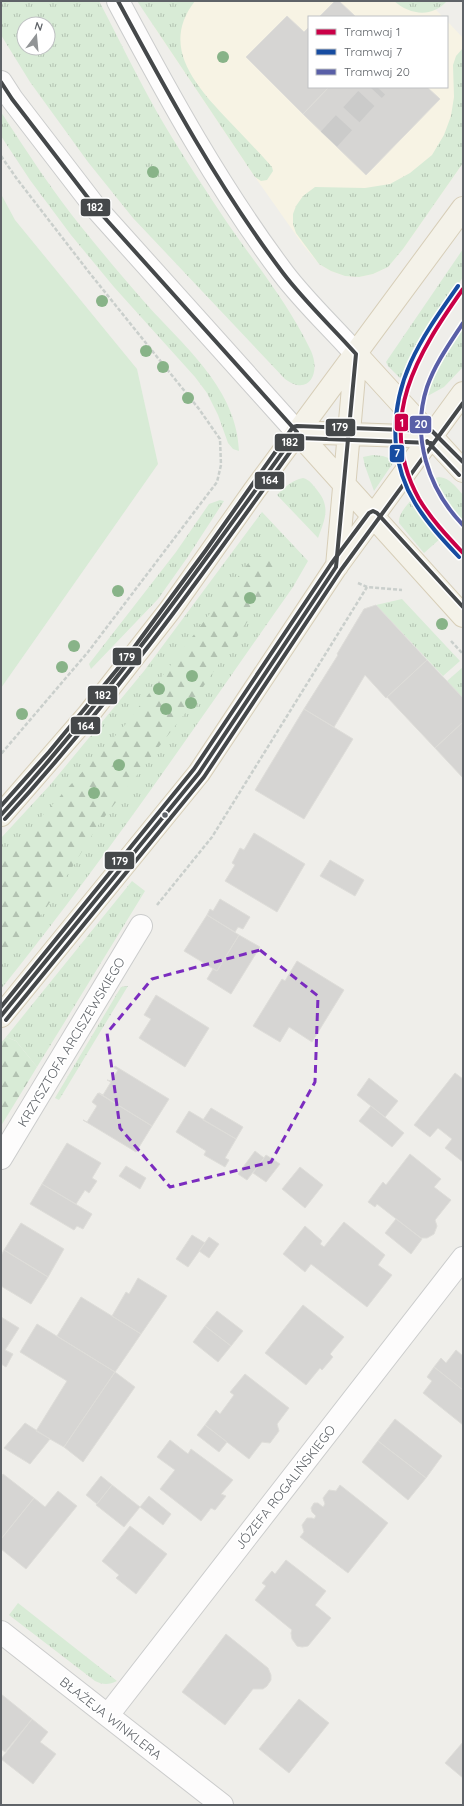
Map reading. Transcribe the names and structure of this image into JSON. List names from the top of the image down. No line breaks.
{"streets":{"street":["KRZYSZTOFA ARCISZEWSKIEGO","JÓZEFA ROGALIŃSKIEGO","BŁAŻEJA WINKLERA"]},"crossings":[["JÓZEFA ROGALIŃSKIEGO","BŁAŻEJA WINKLERA"]],"lines":["transit line 182","tram line 7","tram line 1","tram line 20","transit line 164","transit line 179"],"legend":["Tramwaj 1","Tramwaj 7","Tramwaj 20"],"north":"top"}
